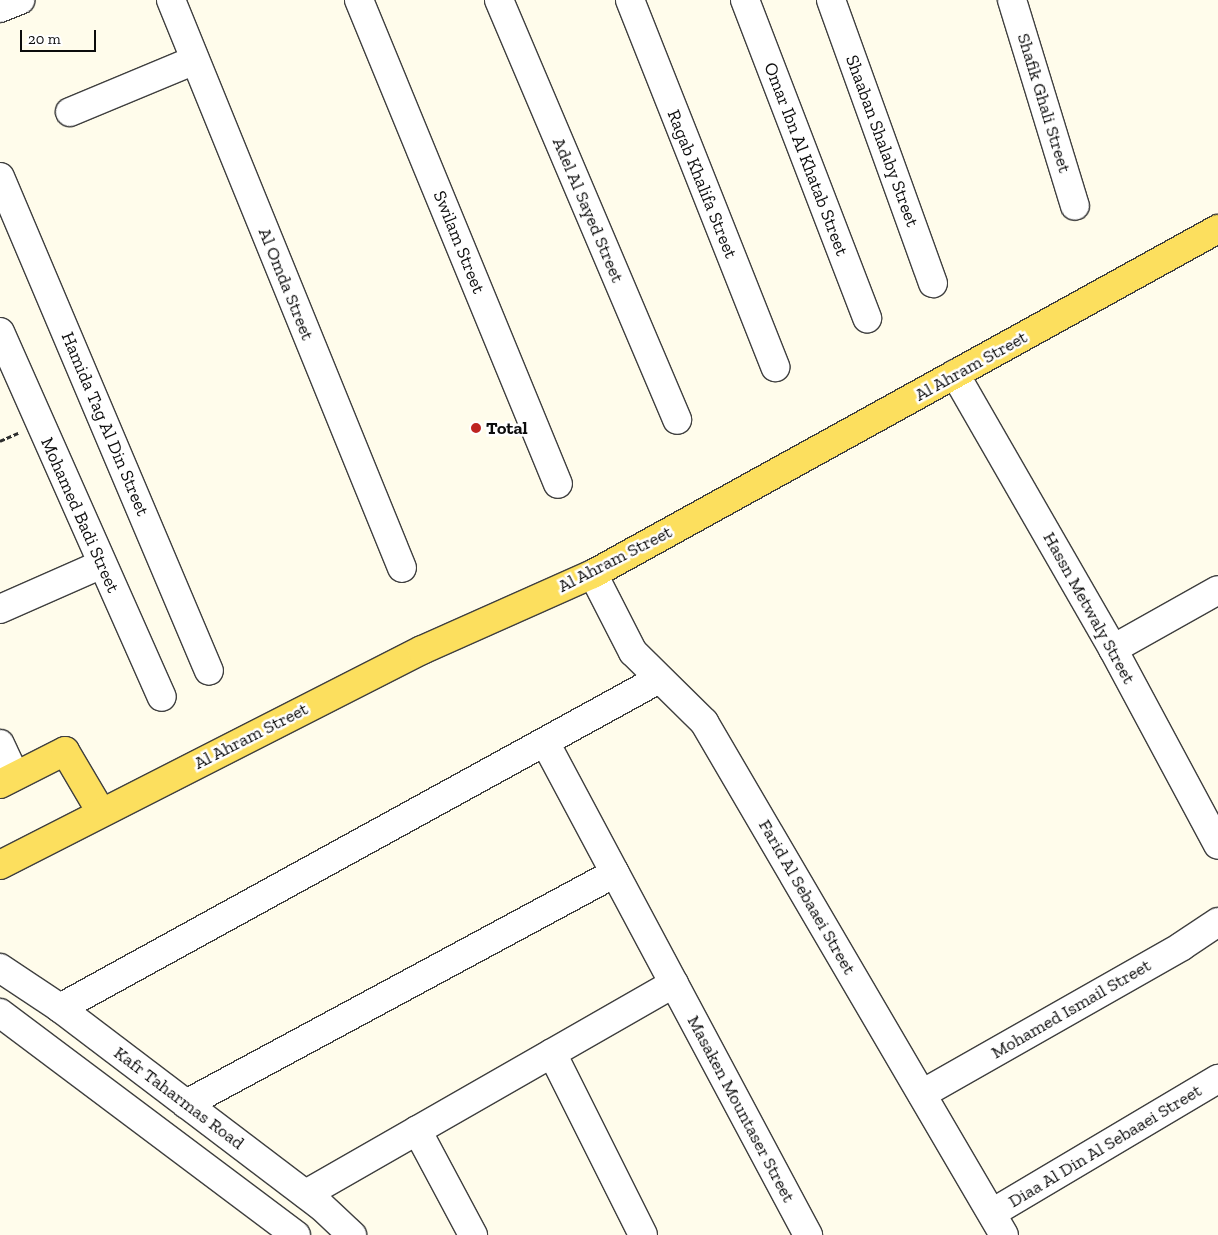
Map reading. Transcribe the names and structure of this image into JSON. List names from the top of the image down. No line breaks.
{"streets":{"main road":["Al Ahram Street"],"street":["Shafik Ghali Street","Shaaban Shalaby Street","Omar Ibn Al Khatab Street","Ragab Khalifa Street","Adel Al Sayed Street","Swilam Street","Al Omda Street","Hamida Tag Al Din Street","Mohamed Badi Street","Hassn Metwaly Street","Farid Al Sebaaei Street","Mohamed Ismail Street","Kafr Taharmas Road","Masaken Mountaser Street","Diaa Al Din Al Sebaaei Street"]},"crossings":[["Al Ahram Street","Hassn Metwaly Street"],["Al Ahram Street","Farid Al Sebaaei Street"],["Farid Al Sebaaei Street","Mohamed Ismail Street"],["Farid Al Sebaaei Street","Diaa Al Din Al Sebaaei Street"]],"places":["Total"],"scale_bar":"20 m"}
